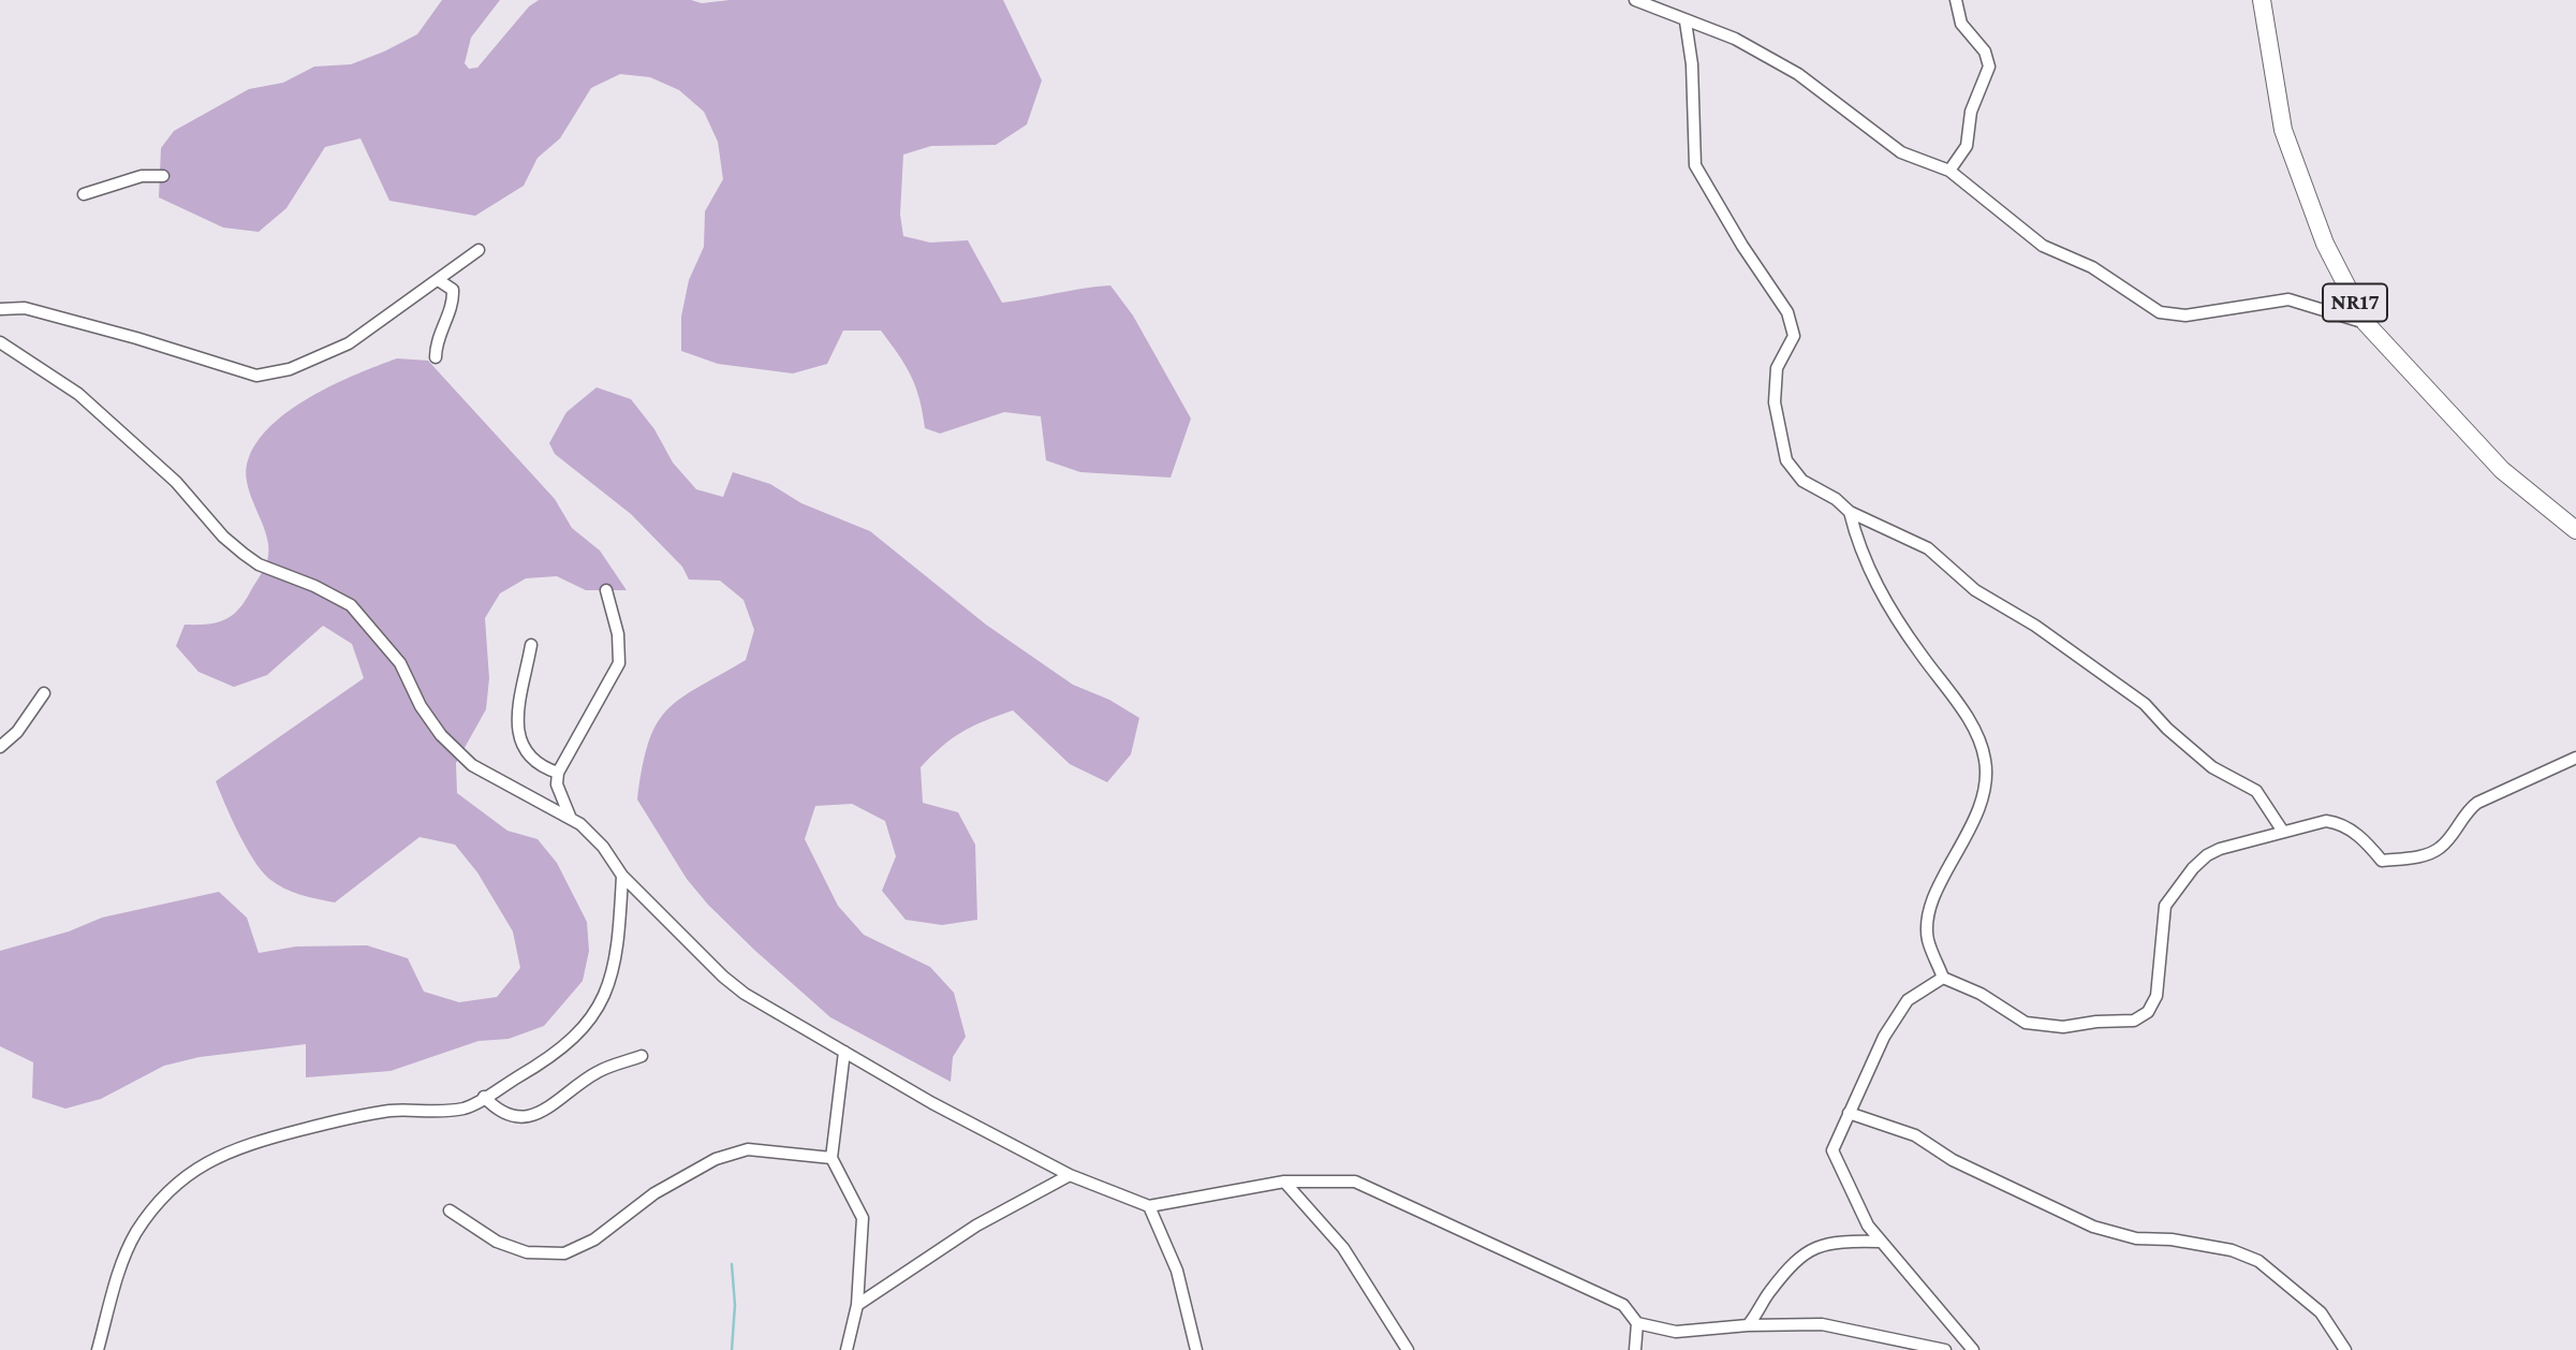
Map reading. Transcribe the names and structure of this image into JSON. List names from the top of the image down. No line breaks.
{"streets":{"main road":["NR17"]}}
